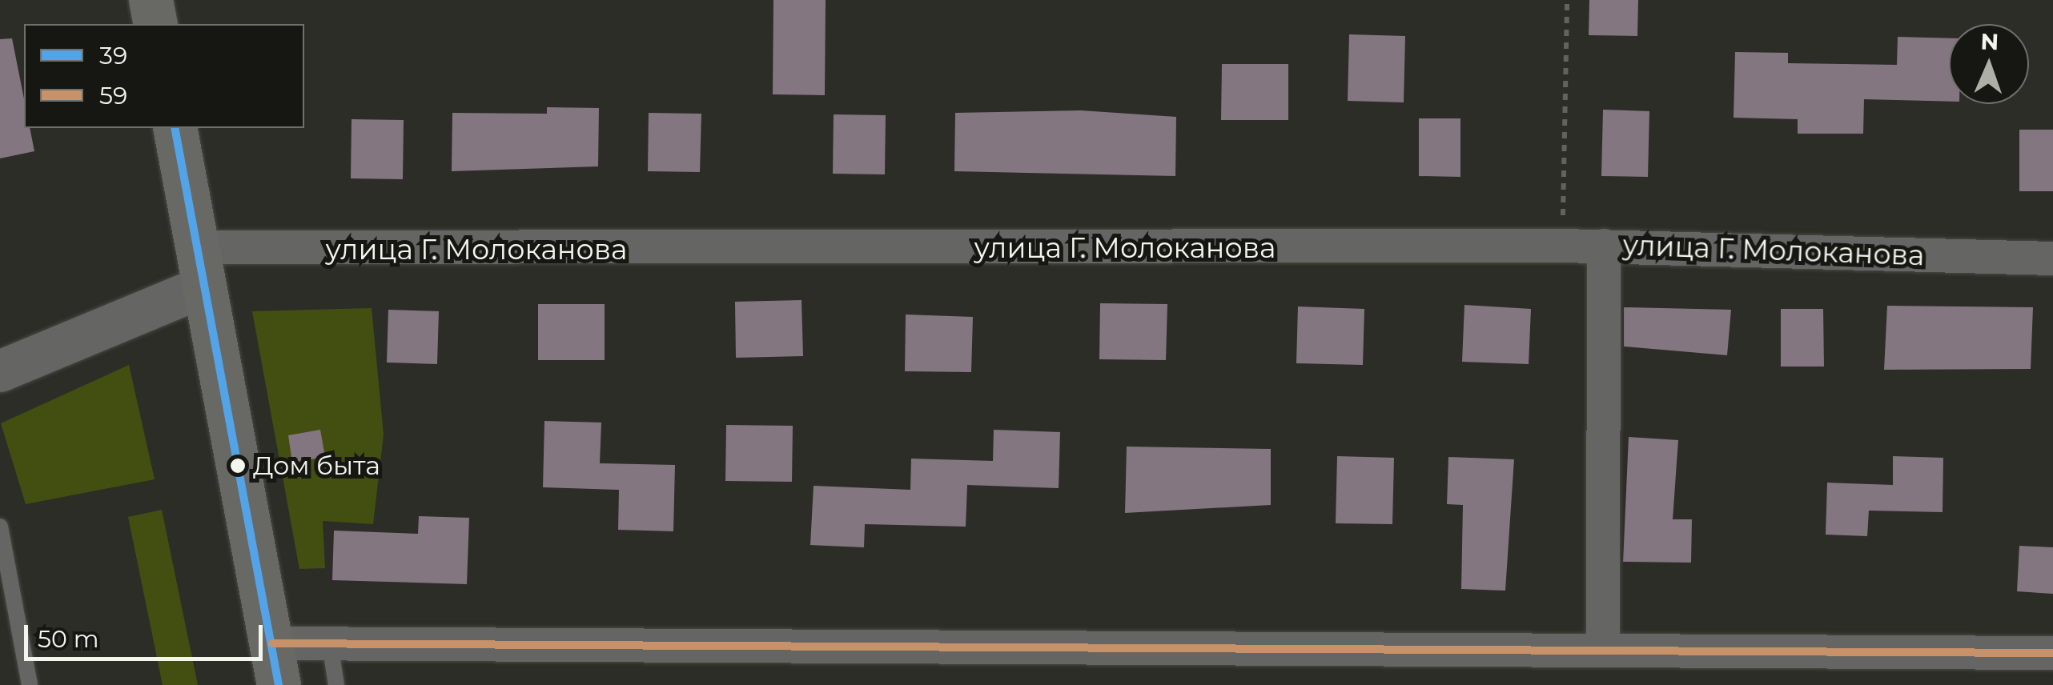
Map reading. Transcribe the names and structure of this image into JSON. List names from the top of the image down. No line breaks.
{"streets":{"street":["улица Г. Молоканова"]},"places":["Дом быта"],"lines":["transit line 39","transit line 59"],"legend":["39","59"],"scale_bar":"50 m","north":"top"}
